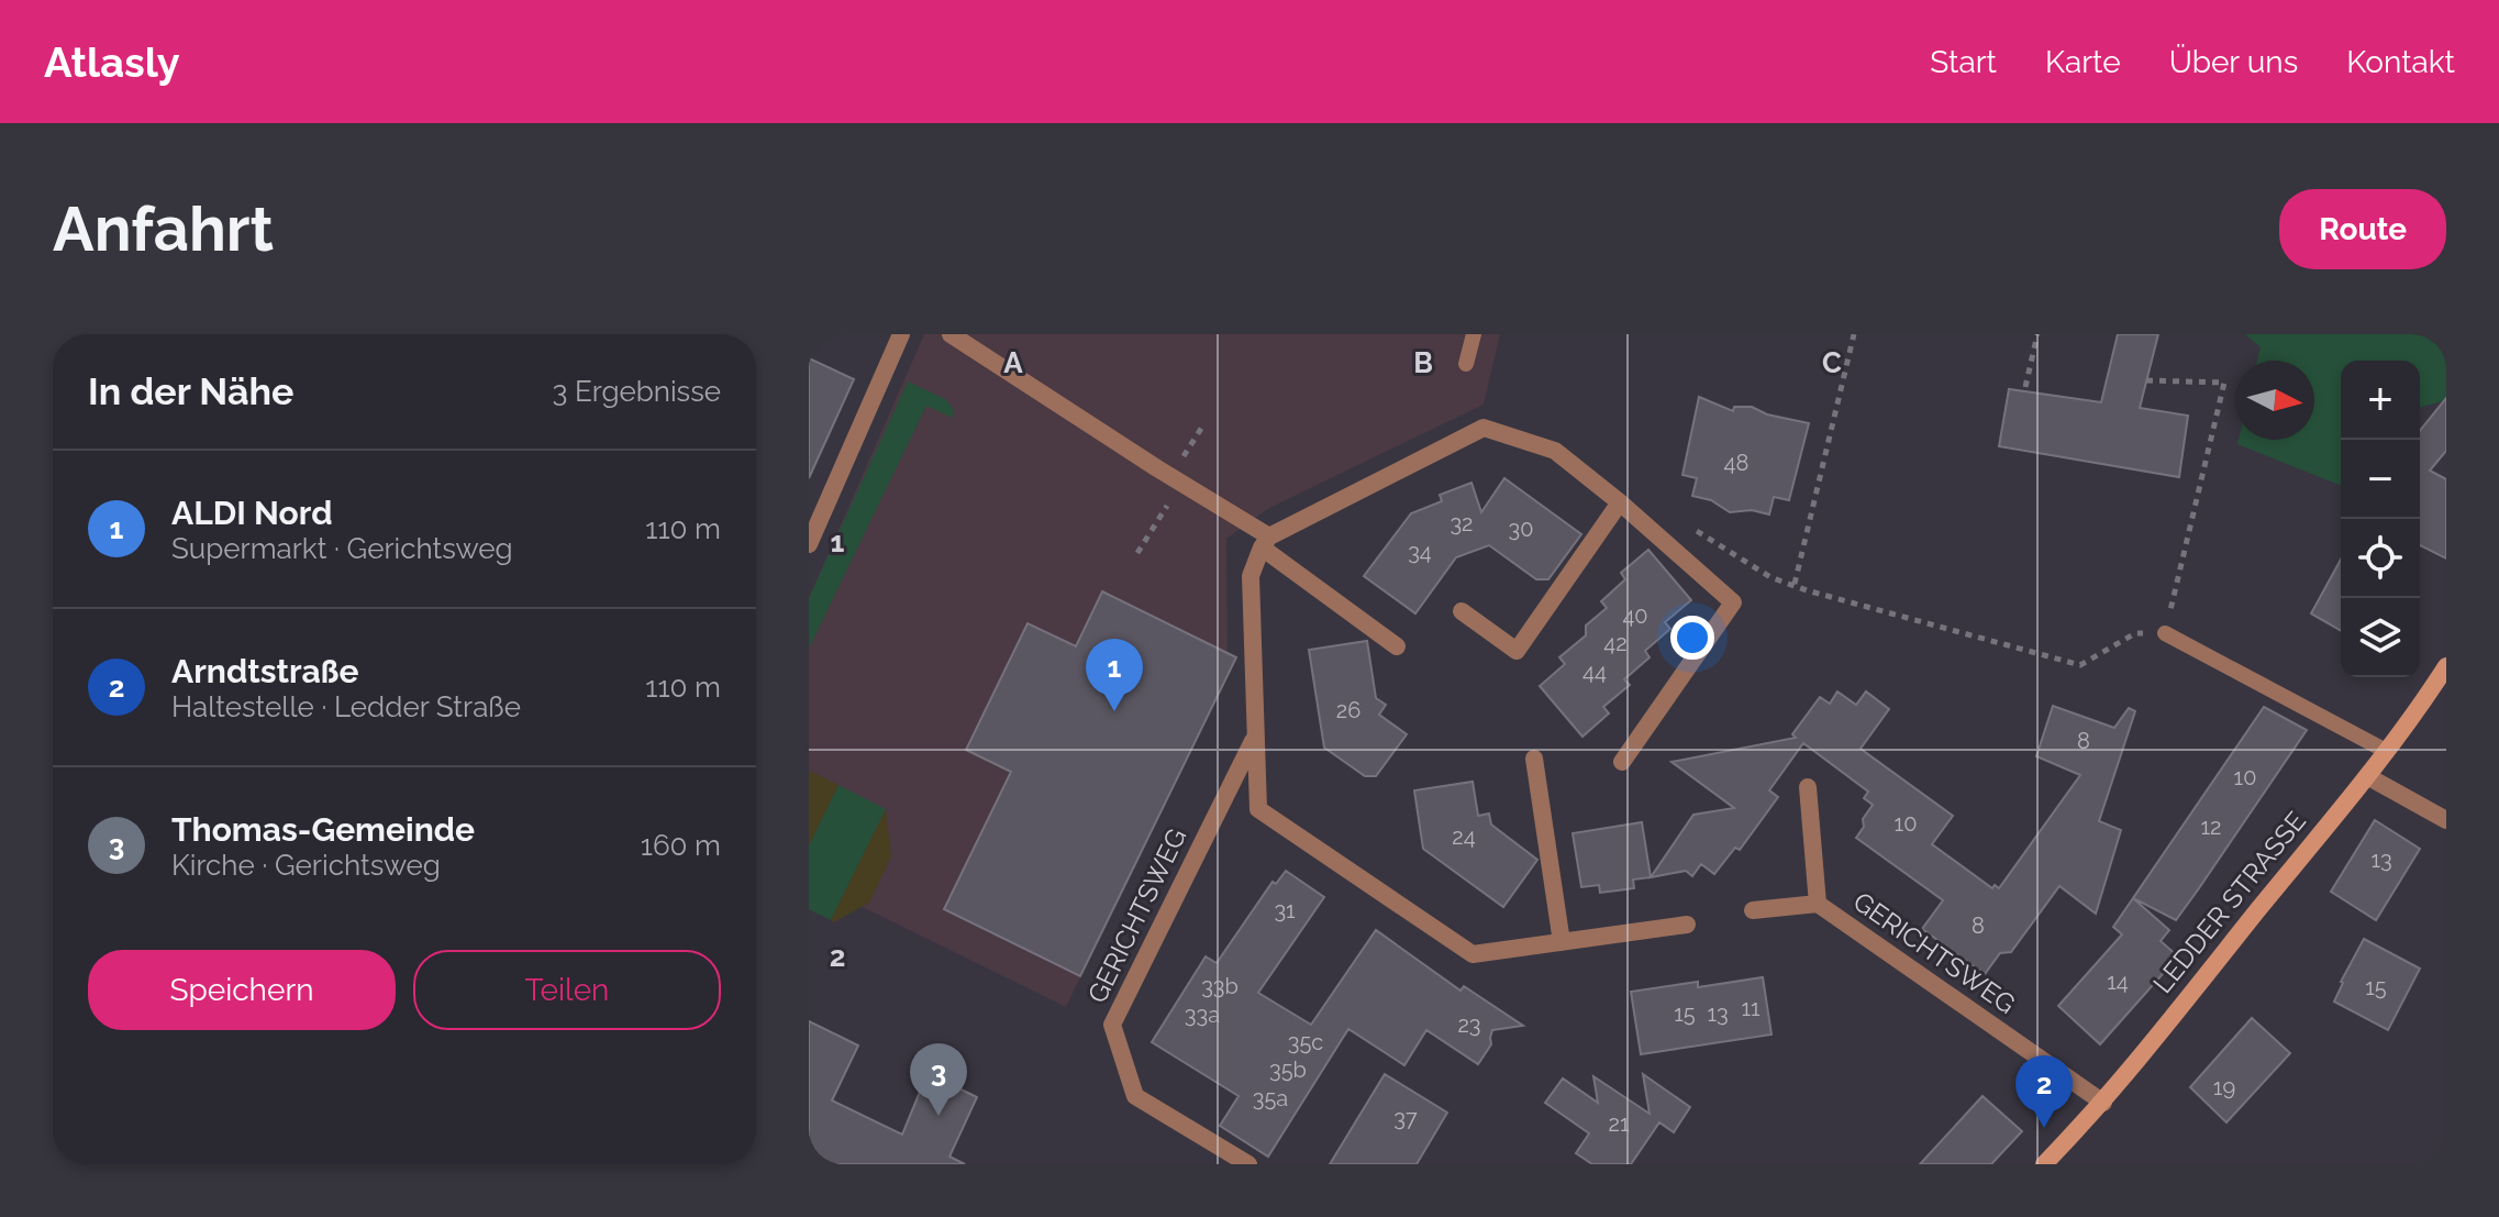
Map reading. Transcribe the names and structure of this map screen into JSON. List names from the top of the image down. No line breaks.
{"streets":{"main road":["LEDDER STRASSE"],"street":["GERICHTSWEG"]},"crossings":[["LEDDER STRASSE","GERICHTSWEG"]],"house_numbers":["48","32","30","34","40","42","44","26","8","10","10","12","24","13","31","8","14","33b","15","11","15","13","33a","23","35c","35b","19","35a","37","21"],"north":"right","page":{"header":"Atlasly","nav":["Start","Karte","Über uns","Kontakt"],"buttons":["Route",["Speichern","Teilen"]],"title":"Anfahrt","heading":["In der Nähe","3 Ergebnisse"],"map_buttons":["+","−"],"list":[{"mark":"1","name":"ALDI Nord","note":"Supermarkt · Gerichtsweg","value":"110 m"},{"mark":"2","name":"Arndtstraße","note":"Haltestelle · Ledder Straße","value":"110 m"},{"mark":"3","name":"Thomas-Gemeinde","note":"Kirche · Gerichtsweg","value":"160 m"}],"pins":["1","3","2"]},"grid":{"columns":["A","B","C"],"rows":["1","2"]}}
